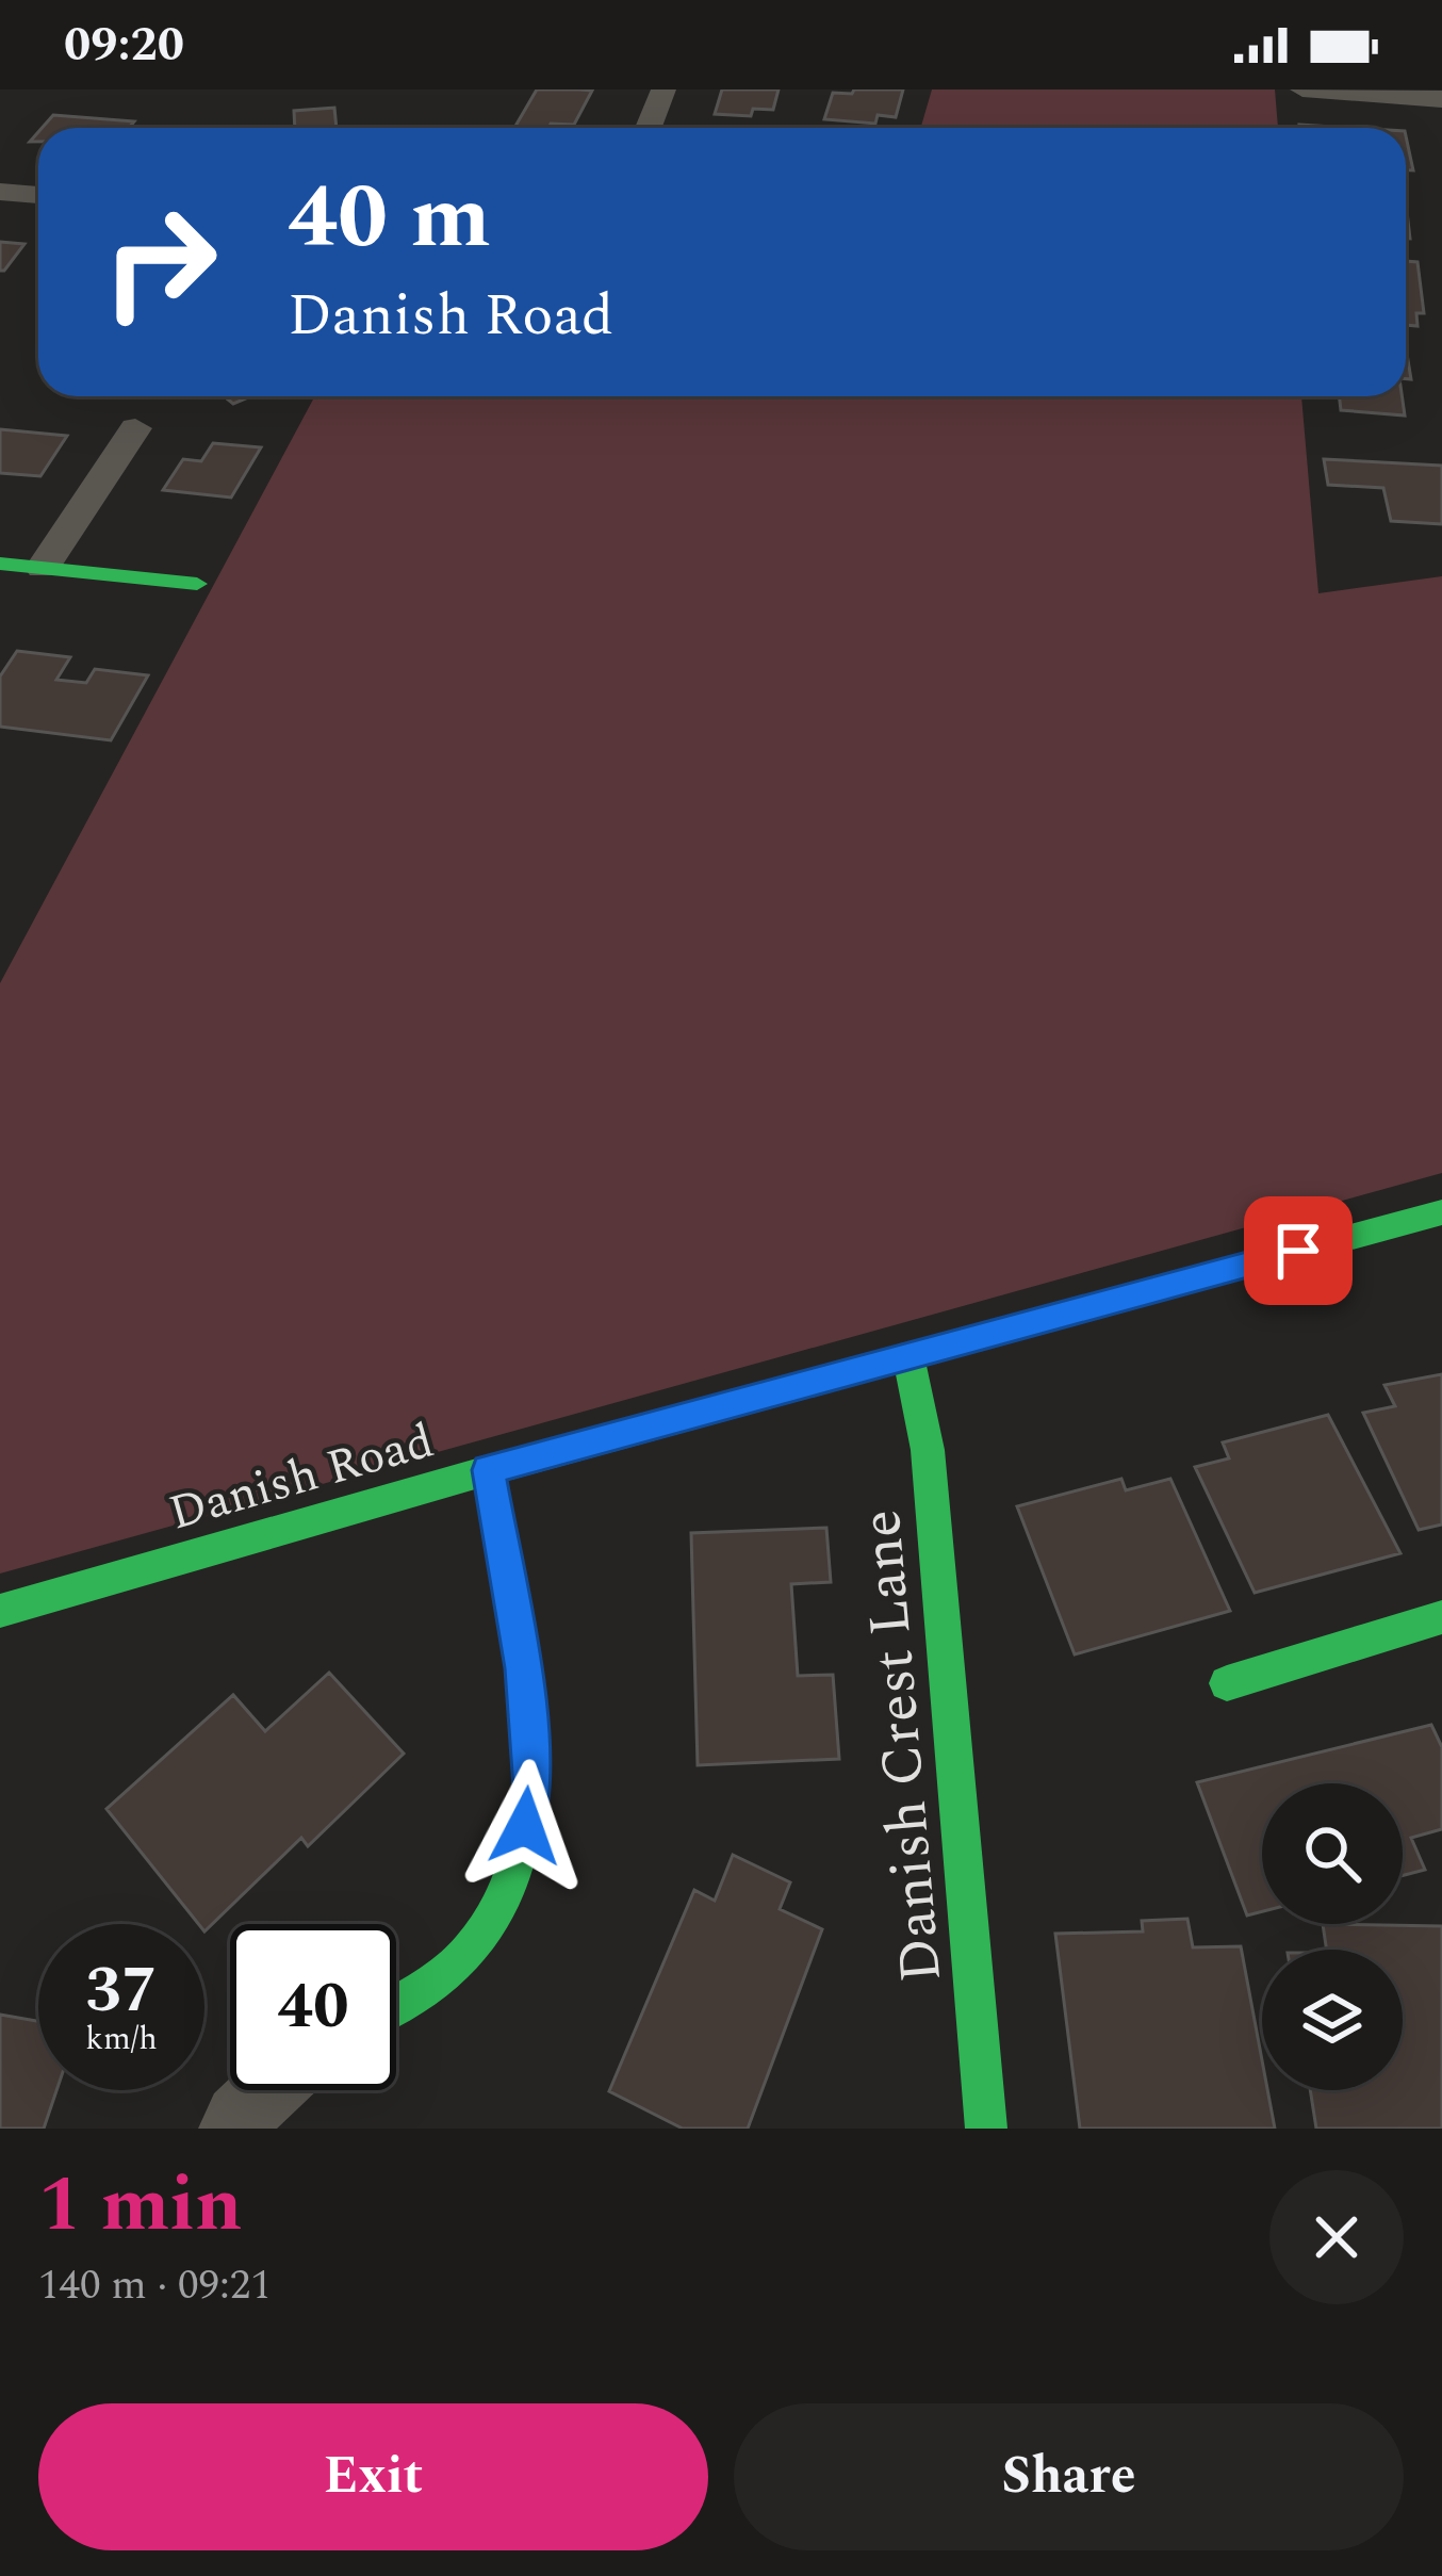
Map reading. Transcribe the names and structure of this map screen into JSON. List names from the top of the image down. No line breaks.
{"streets":{"street":["Danish Road","Danish Crest Lane"]},"crossings":[["Danish Road","Danish Crest Lane"]],"page":{"status":"09:20","turn":["40 m","Danish Road"],"speed":"37 km/h","limit":"40","heading":["1 min","140 m · 09:21"],"buttons":["Exit","Share"]}}
